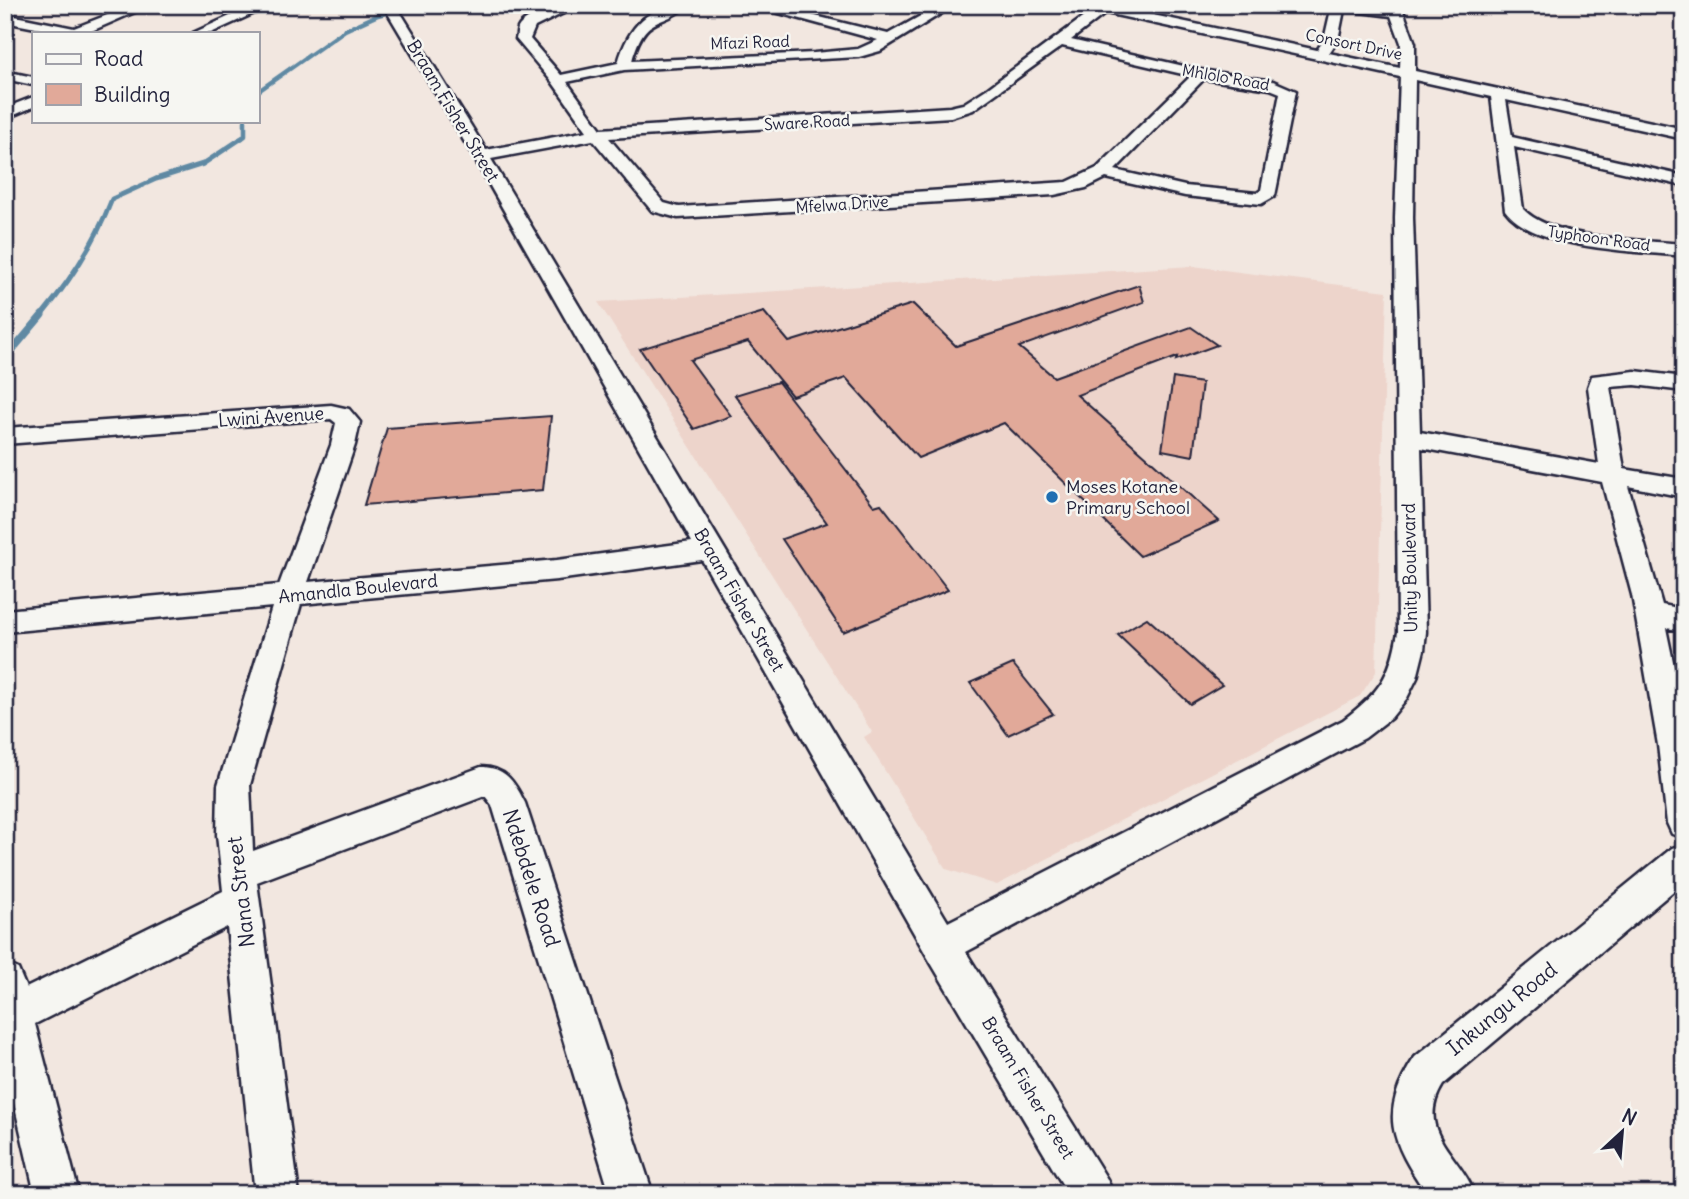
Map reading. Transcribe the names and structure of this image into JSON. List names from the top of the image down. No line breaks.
{"streets":{"street":["Mfazi Road","Consort Drive","Mhlolo Road","Braam Fisher Street","Sware Road","Mfelwa Drive","Typhoon Road","Lwini Avenue","Unity Boulevard","Amandla Boulevard","Ndebdele Road","Nana Street","Inkungu Road"]},"crossings":[["Mfazi Road","Mfelwa Drive"],["Consort Drive","Sware Road"],["Consort Drive","Typhoon Road"],["Consort Drive","Unity Boulevard"],["Mhlolo Road","Sware Road"],["Mhlolo Road","Mfelwa Drive"],["Braam Fisher Street","Sware Road"],["Braam Fisher Street","Unity Boulevard"],["Braam Fisher Street","Amandla Boulevard"],["Sware Road","Mfelwa Drive"],["Lwini Avenue","Amandla Boulevard"],["Lwini Avenue","Nana Street"],["Amandla Boulevard","Nana Street"],["Ndebdele Road","Nana Street"]],"places":["Moses Kotane Primary School"],"legend":["Road","Building"],"north":"top right"}
